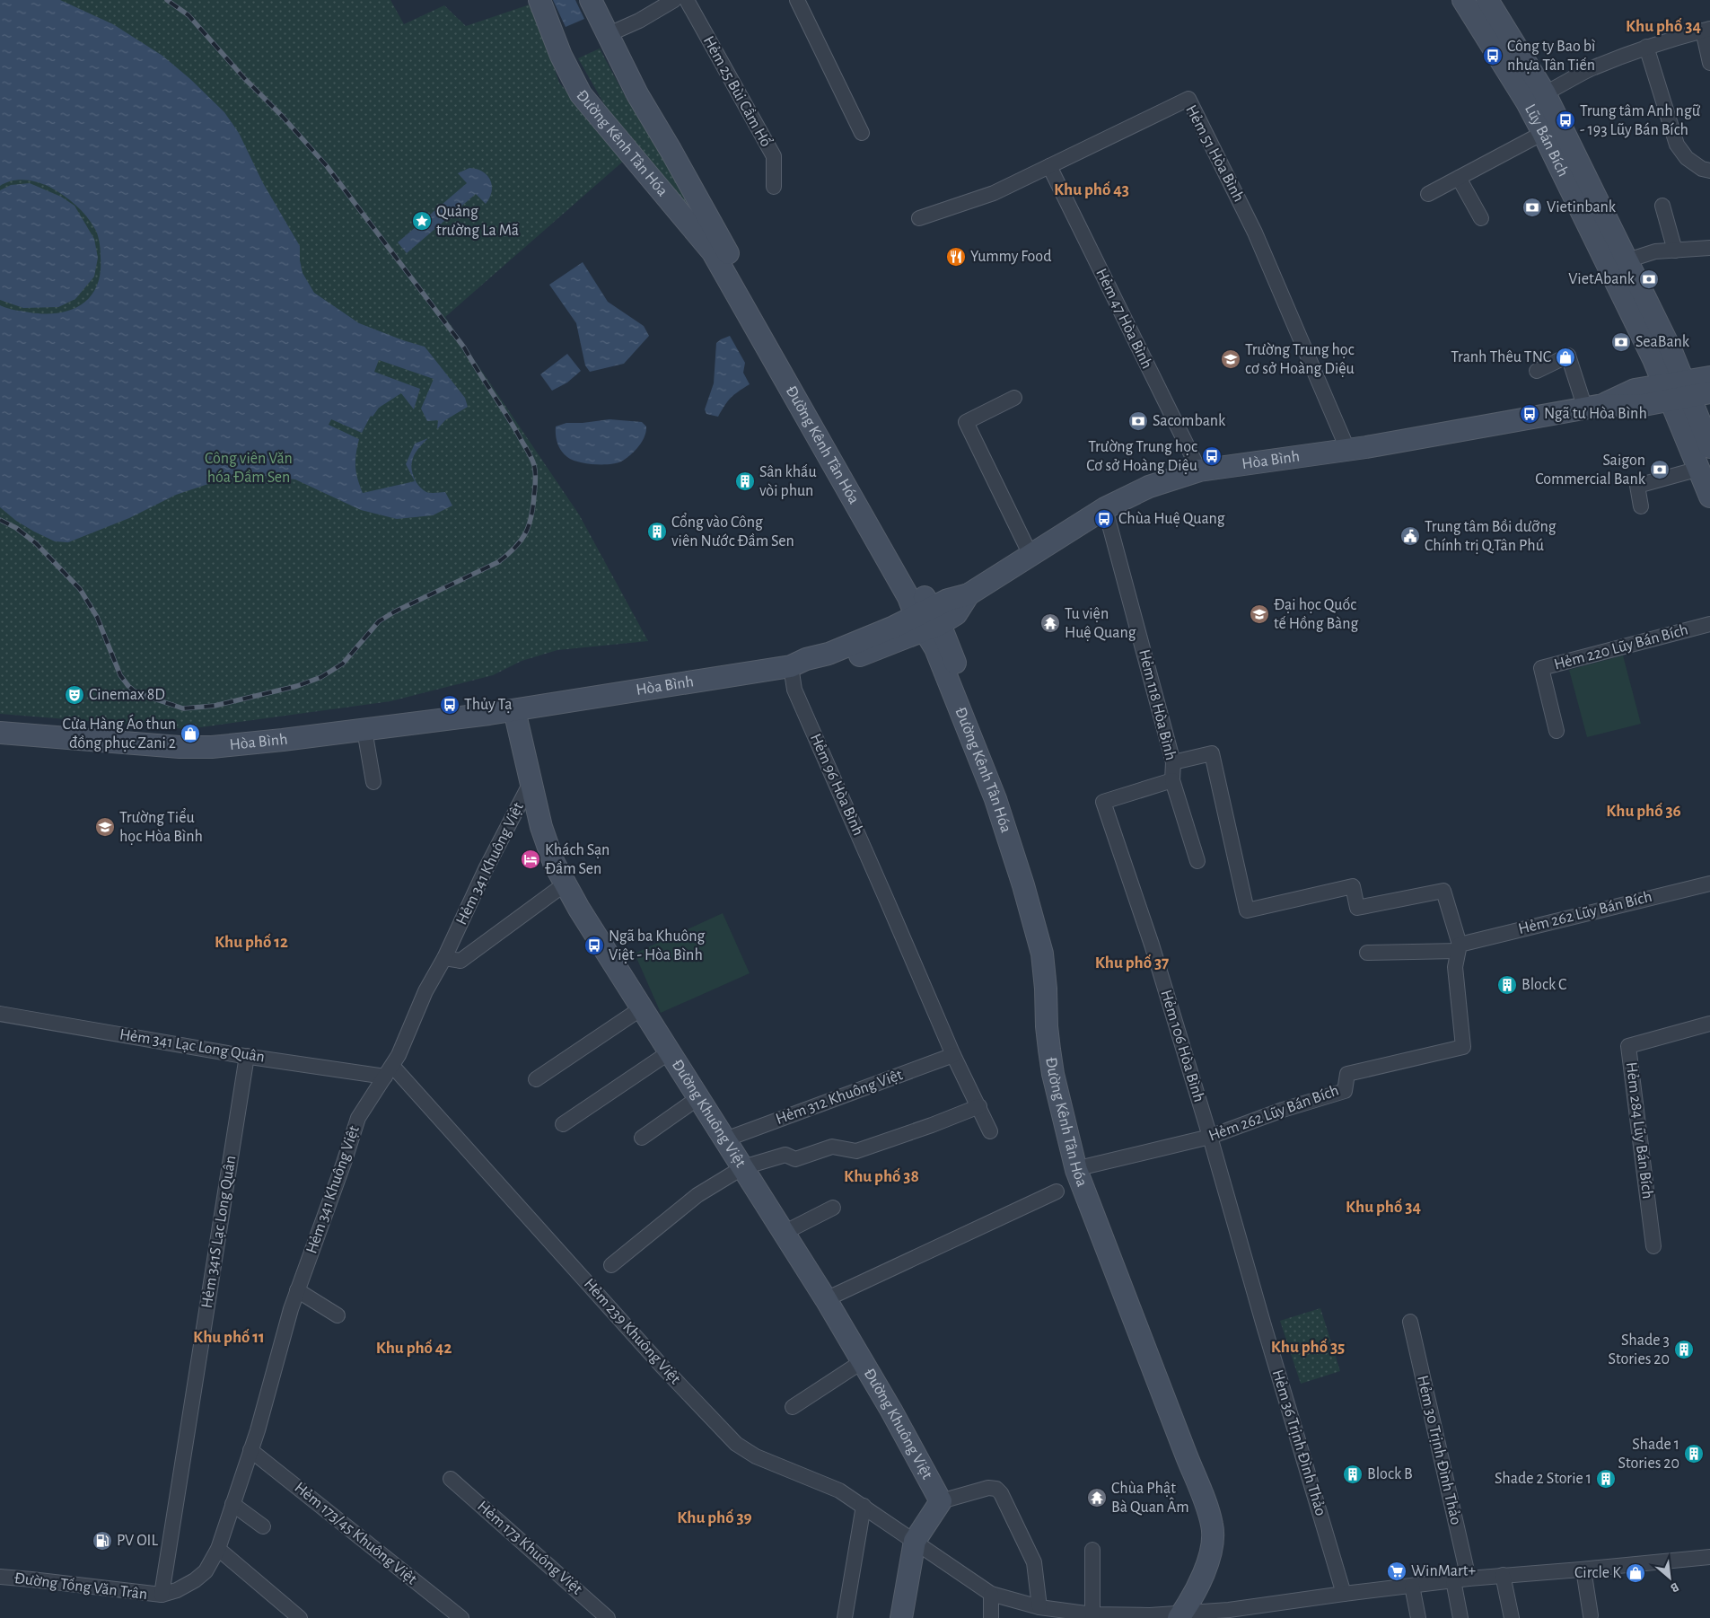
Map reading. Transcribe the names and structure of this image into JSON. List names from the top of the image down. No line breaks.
{"streets":{"street":["Hẻm 25 Bùi Cầm Hổ","Lũy Bán Bích","Đường Kênh Tân Hóa","Hẻm 51 Hòa Bình","Hẻm 47 Hòa Bình","Hòa Bình","Hẻm 220 Lũy Bán Bích","Hẻm 118 Hòa Bình","Hẻm 96 Hòa Bình","Hẻm 341 Khuông Việt","Hẻm 262 Lũy Bán Bích","Hẻm 341 Lạc Long Quân","Hẻm 106 Hòa Bình","Hẻm 312 Khuông Việt","Đường Khuông Việt","Hẻm 284 Lũy Bán Bích","Hẻm 341S Lạc Long Quân","Hẻm 239 Khuông Việt","Hẻm 36 Trịnh Đình Thảo","Hẻm 30 Trịnh Đình Thảo","Hẻm 173/45 Khuông Việt","Hẻm 173 Khuông Việt","Đường Tống Văn Trân"]},"crossings":[["Lũy Bán Bích","Hòa Bình"],["Đường Kênh Tân Hóa","Hòa Bình"],["Đường Kênh Tân Hóa","Hẻm 262 Lũy Bán Bích"],["Đường Kênh Tân Hóa","Hẻm 239 Khuông Việt"],["Hẻm 51 Hòa Bình","Hẻm 47 Hòa Bình"],["Hẻm 51 Hòa Bình","Hòa Bình"],["Hẻm 47 Hòa Bình","Hòa Bình"],["Hòa Bình","Hẻm 118 Hòa Bình"],["Hòa Bình","Hẻm 96 Hòa Bình"],["Hòa Bình","Đường Khuông Việt"],["Hẻm 118 Hòa Bình","Hẻm 106 Hòa Bình"],["Hẻm 96 Hòa Bình","Hẻm 312 Khuông Việt"],["Hẻm 341 Khuông Việt","Hẻm 341 Lạc Long Quân"],["Hẻm 341 Khuông Việt","Đường Khuông Việt"],["Hẻm 341 Khuông Việt","Hẻm 341S Lạc Long Quân"],["Hẻm 341 Khuông Việt","Hẻm 239 Khuông Việt"],["Hẻm 341 Khuông Việt","Hẻm 173/45 Khuông Việt"],["Hẻm 341 Khuông Việt","Đường Tống Văn Trân"],["Hẻm 262 Lũy Bán Bích","Hẻm 106 Hòa Bình"],["Hẻm 262 Lũy Bán Bích","Hẻm 36 Trịnh Đình Thảo"],["Hẻm 341 Lạc Long Quân","Hẻm 341S Lạc Long Quân"],["Hẻm 341 Lạc Long Quân","Hẻm 239 Khuông Việt"],["Hẻm 106 Hòa Bình","Hẻm 36 Trịnh Đình Thảo"],["Hẻm 312 Khuông Việt","Đường Khuông Việt"],["Hẻm 341S Lạc Long Quân","Đường Tống Văn Trân"],["Hẻm 239 Khuông Việt","Hẻm 36 Trịnh Đình Thảo"],["Hẻm 239 Khuông Việt","Hẻm 30 Trịnh Đình Thảo"]],"districts":["Khu phố 34","Khu phố 43","Khu phố 36","Khu phố 12","Khu phố 37","Khu phố 38","Khu phố 34","Khu phố 11","Khu phố 35","Khu phố 42","Khu phố 39"],"parks":["Công viên Văn hóa Đầm Sen"],"places":{"bus stop":["Công ty Bao bì nhựa Tân Tiến","Trung tâm Anh ngữ - 193 Lũy Bán Bích","Ngã tư Hòa Bình","Trường Trung học Cơ sở Hoàng Diệu","Chùa Huệ Quang","Thủy Tạ","Ngã ba Khuông Việt - Hòa Bình"],"bank":["Vietinbank","VietAbank","SeaBank","Sacombank","Saigon Commercial Bank"],"place":["Quảng trường La Mã"],"restaurant":["Yummy Food"],"shop":["Tranh Thêu TNC","Cửa Hàng Áo thun đồng phục Zani 2","Circle K"],"school or university":["Trường Trung học cơ sở Hoàng Diệu","Đại học Quốc tế Hồng Bàng","Trường Tiểu học Hòa Bình"],"building":["Sân khấu vòi phun","Cổng vào Công viên Nước Đầm Sen","Block C","Shade 3 Stories 20","Shade 1 Stories 20","Block B","Shade 2 Storie 1"],"public building":["Trung tâm Bồi dưỡng Chính trị Q.Tân Phú"],"temple":["Tu viện Huệ Quang","Chùa Phật Bà Quan Âm"],"theatre":["Cinemax 8D"],"hotel":["Khách Sạn Đầm Sen"],"fuel station":["PV OIL"],"supermarket":["WinMart+"]},"north":"bottom right"}
